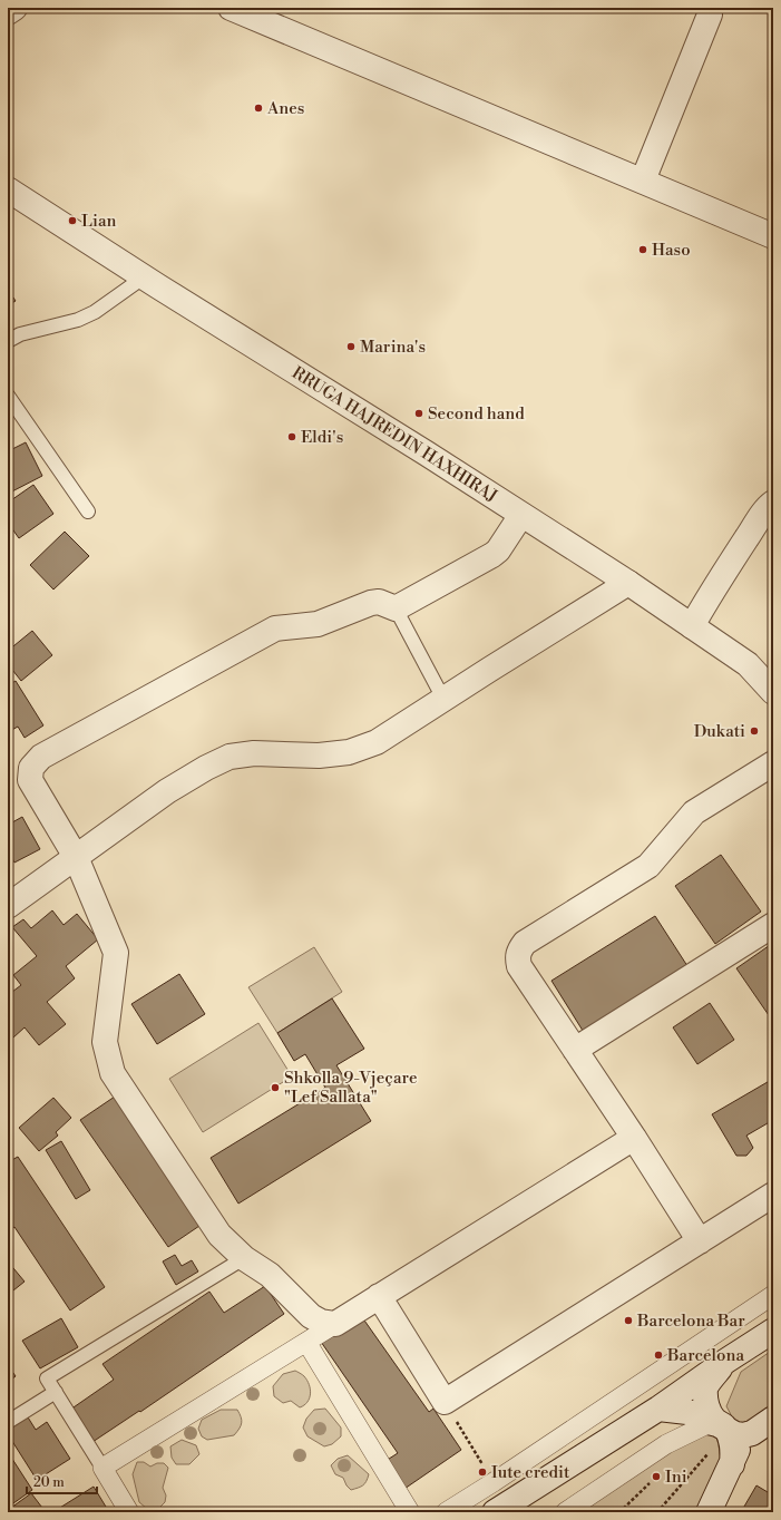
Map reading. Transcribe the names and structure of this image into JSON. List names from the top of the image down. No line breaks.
{"streets":{"street":["RRUGA HAJREDIN HAXHIRAJ"]},"places":["Anes","Lian","Haso","Marina's","Second hand","Eldi's","Dukati","Shkolla 9-Vjeçare \"Lef Sallata\"","Barcelona Bar","Barcelona","Iute credit","Ini"],"scale_bar":"20 m"}
